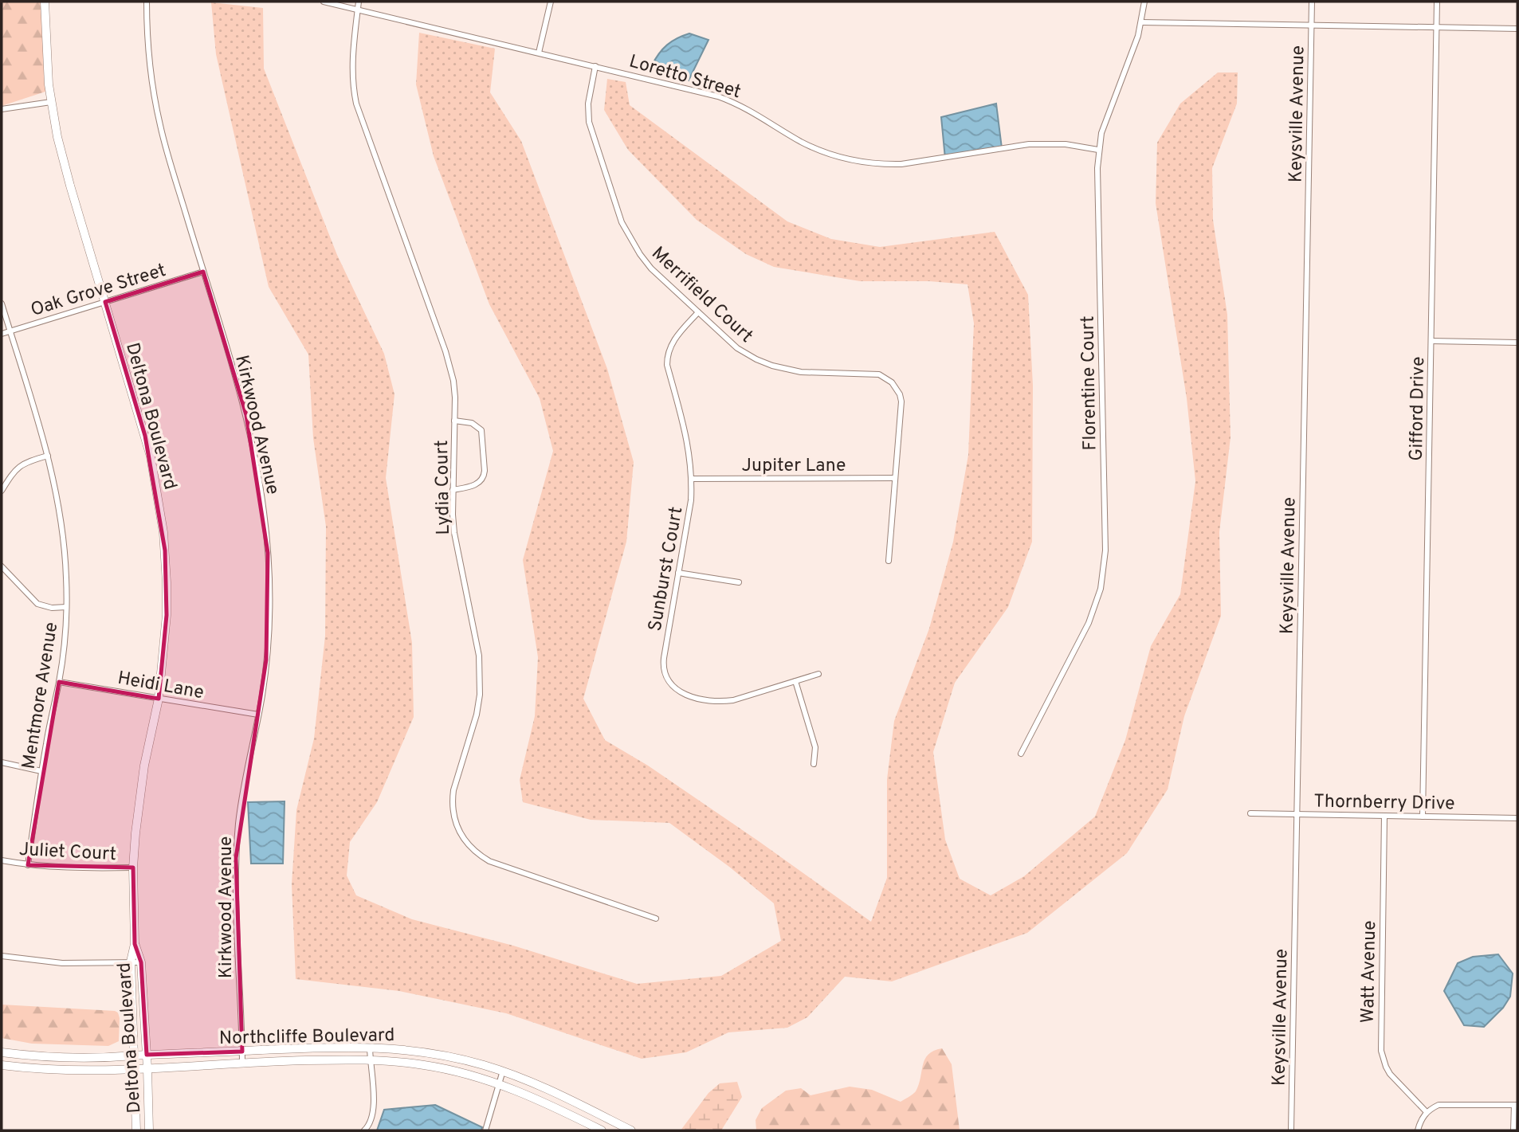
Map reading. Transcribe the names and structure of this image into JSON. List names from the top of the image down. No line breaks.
{"streets":{"main road":["Deltona Boulevard","Northcliffe Boulevard"],"street":["Loretto Street","Keysville Avenue","Oak Grove Street","Merrifield Court","Florentine Court","Gifford Drive","Kirkwood Avenue","Jupiter Lane","Lydia Court","Sunburst Court","Heidi Lane","Mentmore Avenue","Thornberry Drive","Juliet Court","Watt Avenue"]},"crossings":[["Loretto Street","Merrifield Court"],["Loretto Street","Florentine Court"],["Loretto Street","Lydia Court"],["Keysville Avenue","Thornberry Drive"],["Oak Grove Street","Deltona Boulevard"],["Oak Grove Street","Kirkwood Avenue"],["Oak Grove Street","Mentmore Avenue"],["Merrifield Court","Jupiter Lane"],["Merrifield Court","Sunburst Court"],["Gifford Drive","Thornberry Drive"],["Deltona Boulevard","Heidi Lane"],["Deltona Boulevard","Juliet Court"],["Deltona Boulevard","Northcliffe Boulevard"],["Kirkwood Avenue","Heidi Lane"],["Kirkwood Avenue","Northcliffe Boulevard"],["Jupiter Lane","Sunburst Court"],["Heidi Lane","Mentmore Avenue"],["Mentmore Avenue","Juliet Court"],["Thornberry Drive","Watt Avenue"]]}
